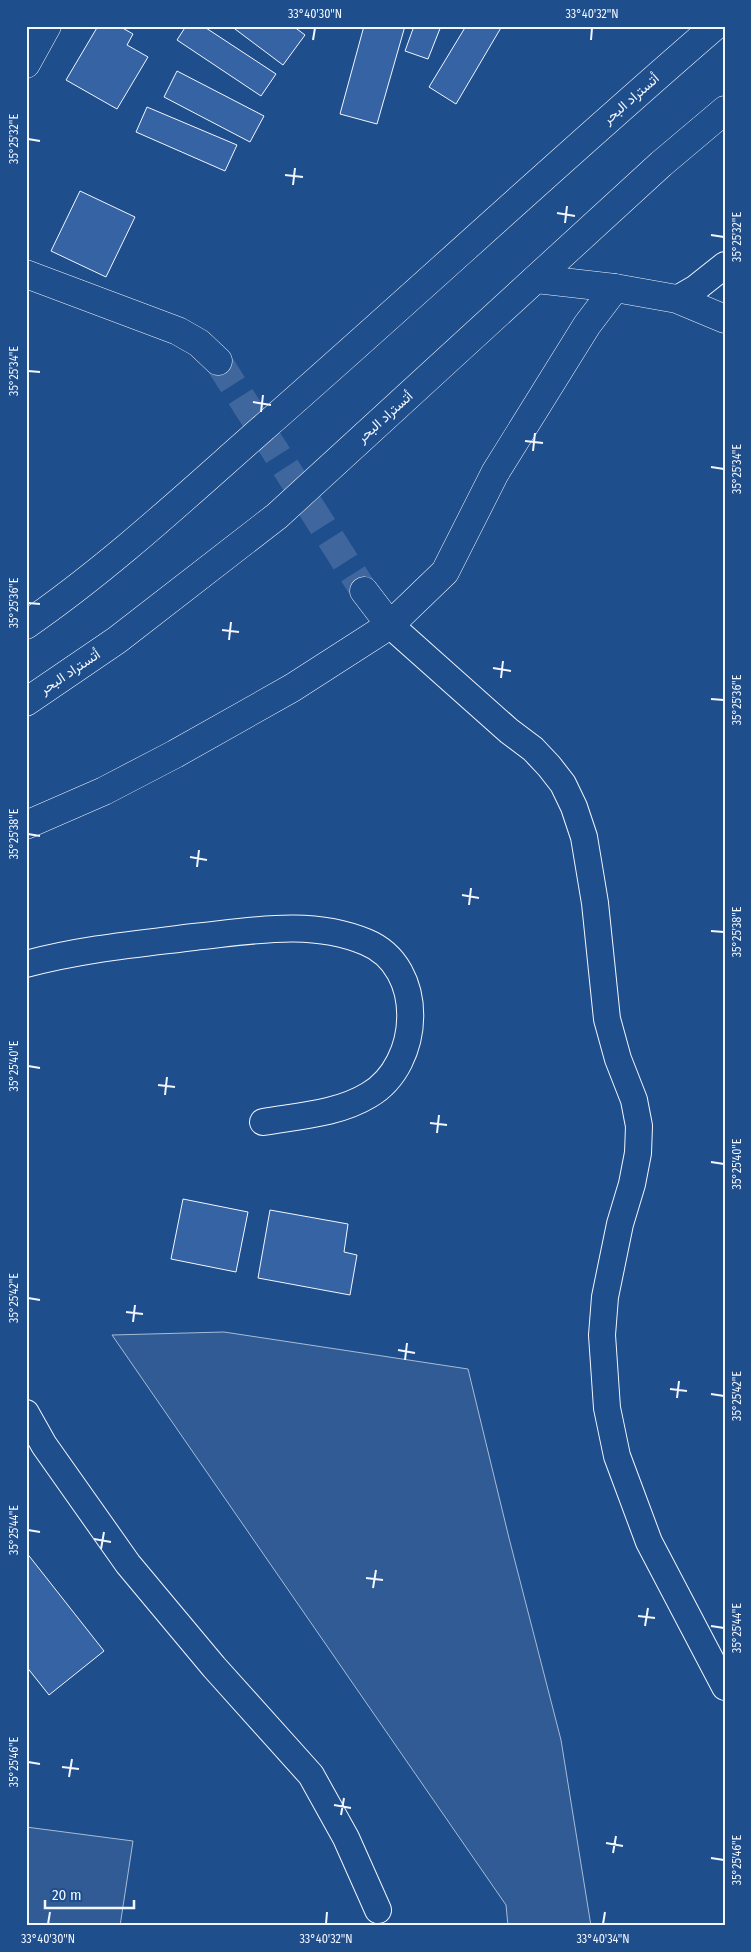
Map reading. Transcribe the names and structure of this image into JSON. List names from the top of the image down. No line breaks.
{"streets":{"main road":["أتستراد البحر"]},"scale_bar":"20 m","coordinates":["33°40'30\"N","33°40'32\"N","35°25'32\"E","35°25'34\"E","35°25'36\"E","35°25'38\"E","35°25'40\"E","35°25'42\"E","35°25'44\"E","35°25'46\"E","33°40'34\"N"]}
